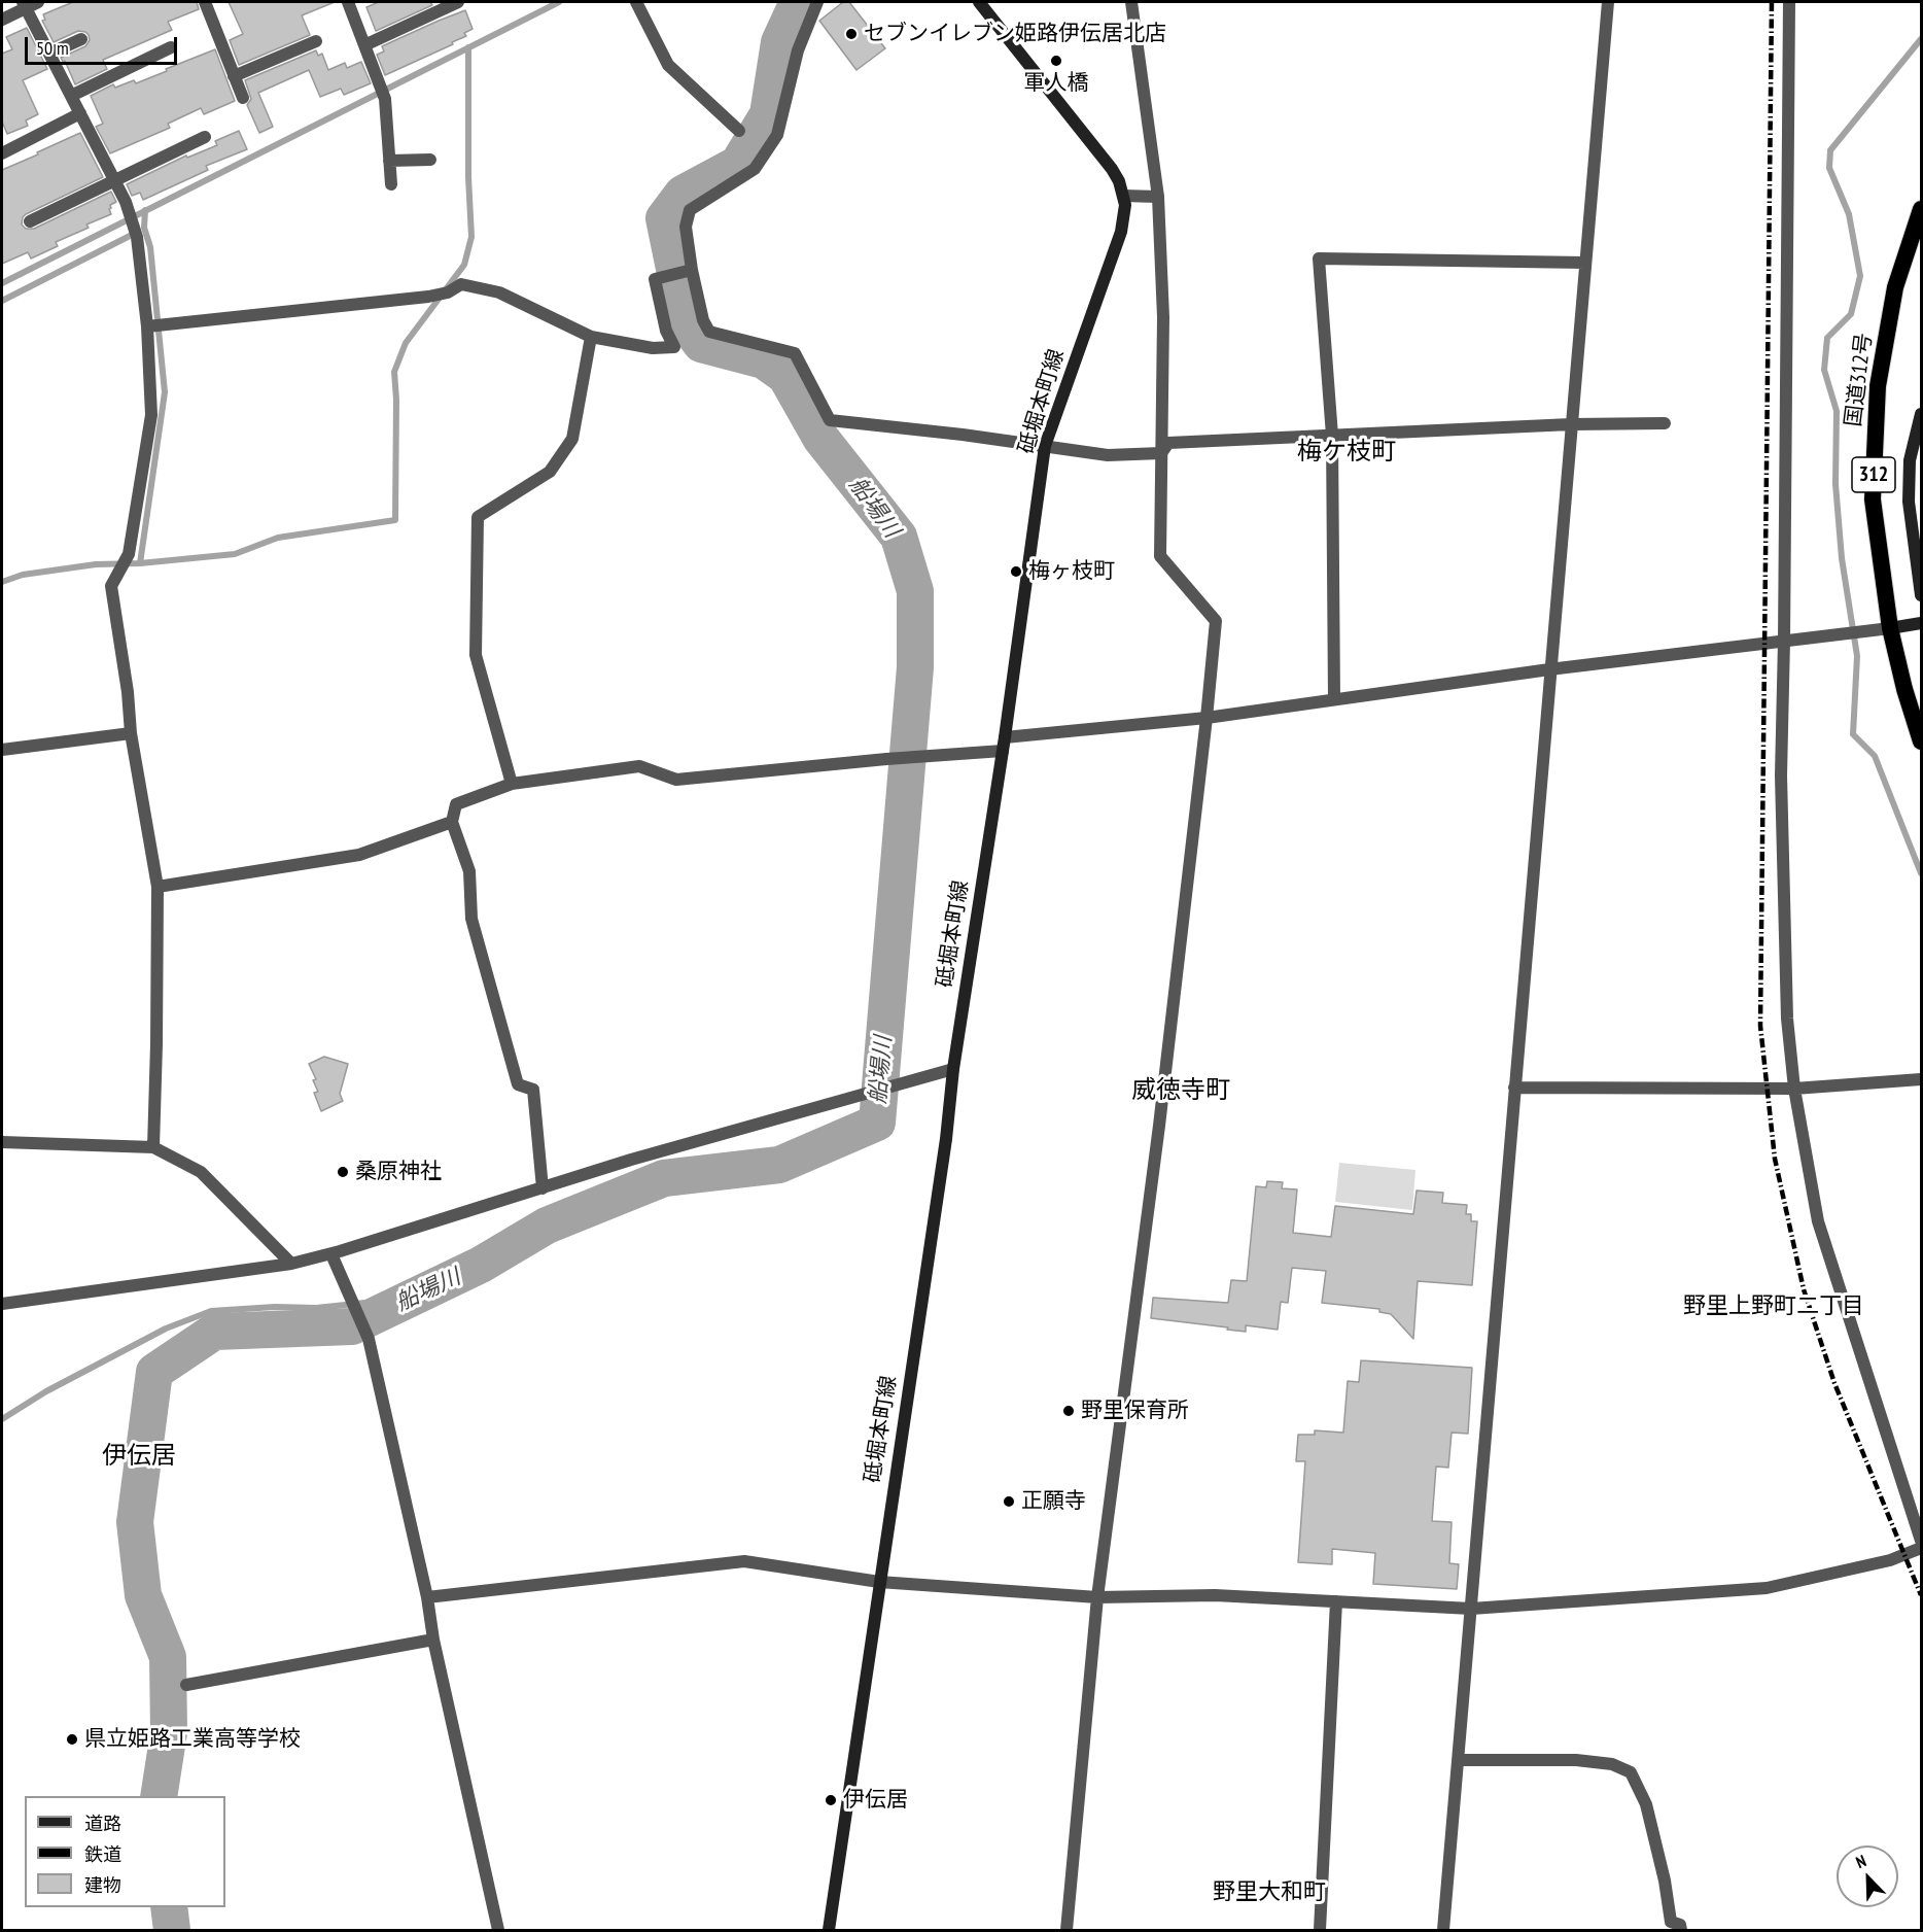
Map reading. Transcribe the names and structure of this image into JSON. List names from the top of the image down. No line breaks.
{"streets":{"highway":["国道312号","312"],"main road":["砥堀本町線"]},"districts":["梅ケ枝町","威徳寺町","野里上野町二丁目","伊伝居","野里大和町"],"water":["船場川"],"places":["セブンイレブン姫路伊伝居北店","軍人橋","梅ヶ枝町","桑原神社","野里保育所","正願寺","県立姫路工業高等学校","伊伝居"],"legend":["道路","鉄道","建物"],"scale_bar":"50 m","north":"top left"}
